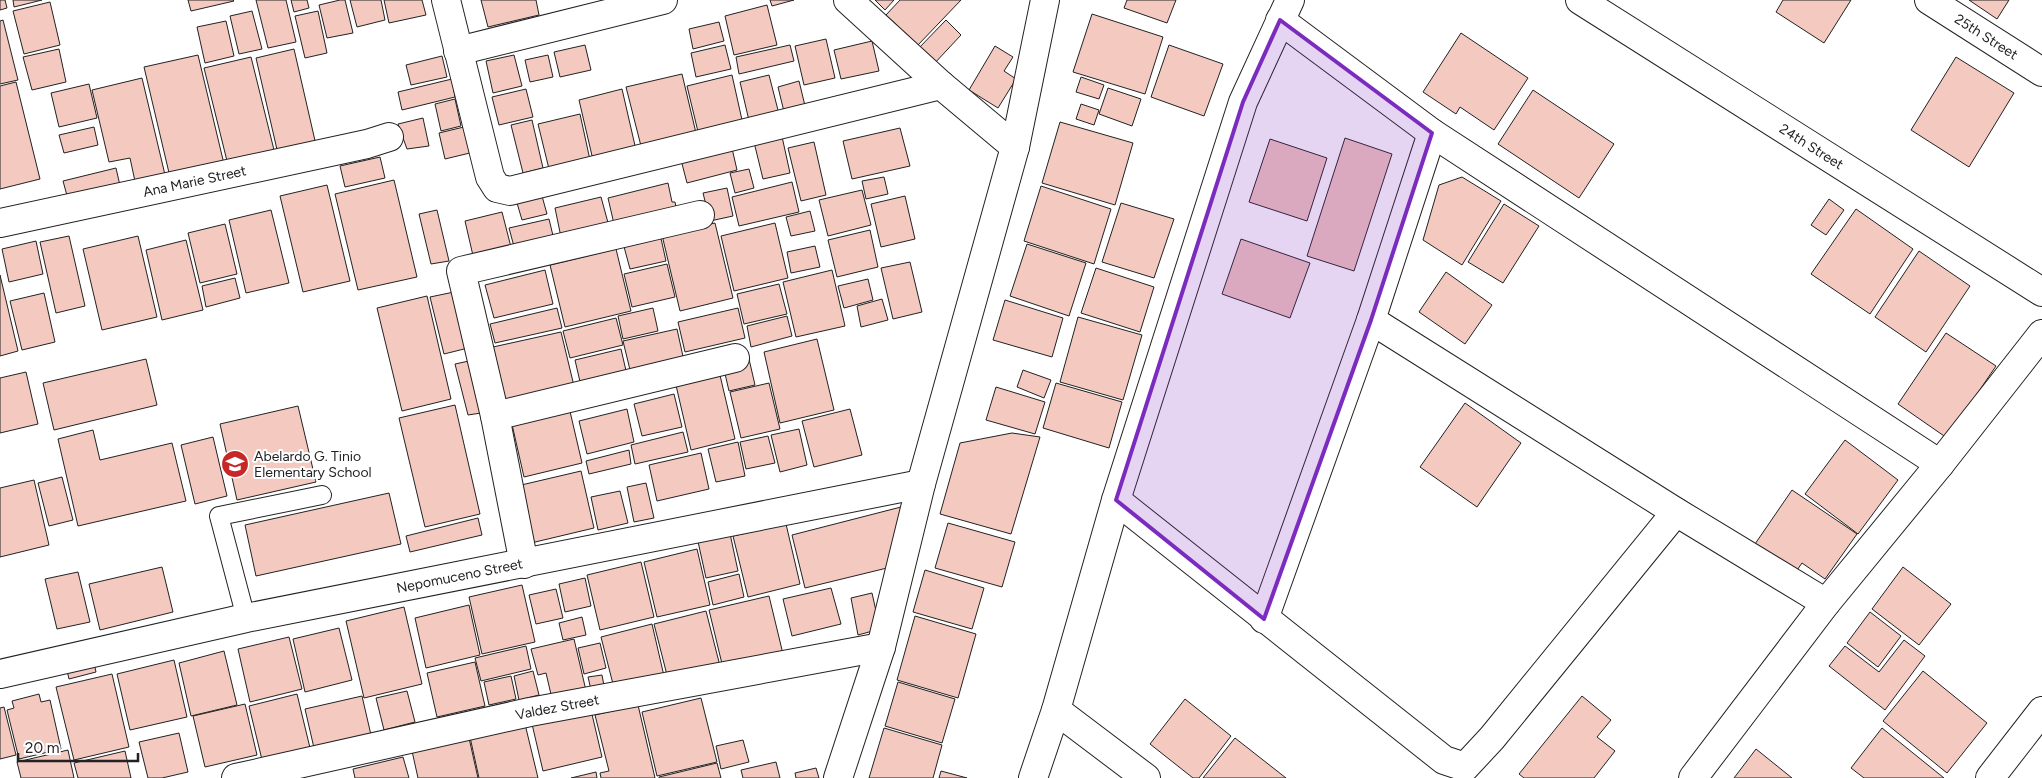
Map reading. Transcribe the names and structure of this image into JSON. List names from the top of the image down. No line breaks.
{"streets":{"street":["25th Street","24th Street","Ana Marie Street","Nepomuceno Street","Valdez Street"]},"places":{"school or university":["Abelardo G. Tinio Elementary School"]},"scale_bar":"20 m"}
